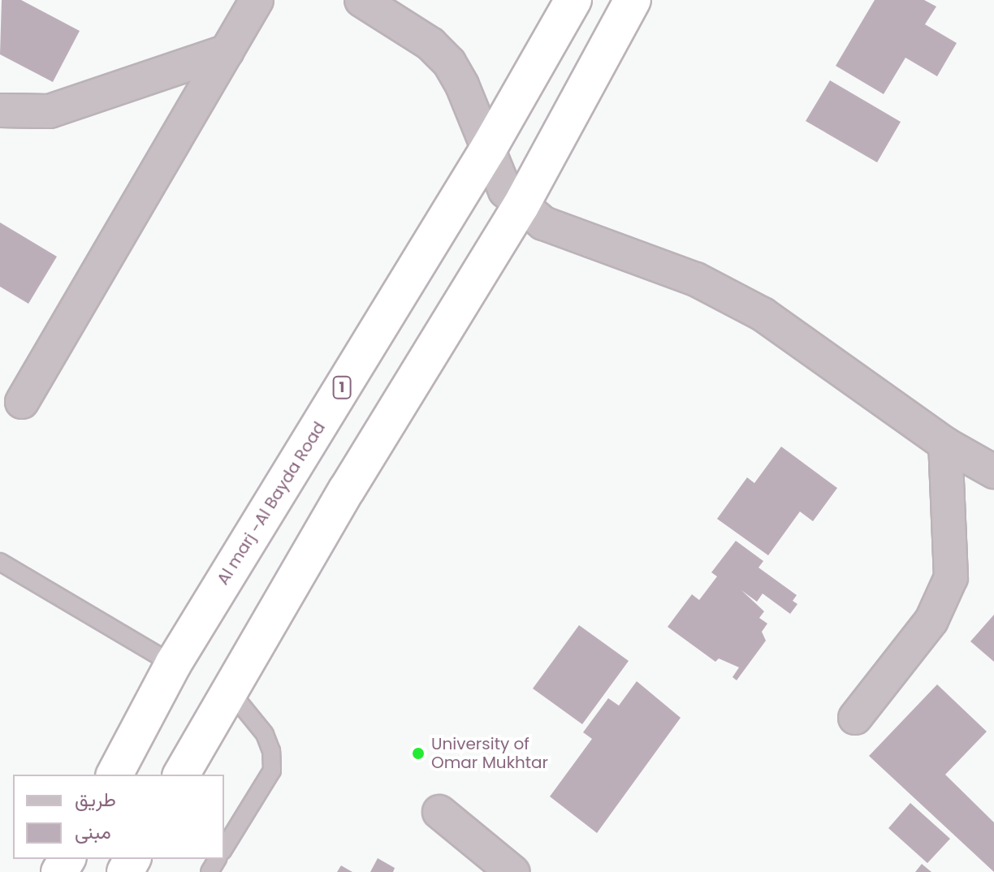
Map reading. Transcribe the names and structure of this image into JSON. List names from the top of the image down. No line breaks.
{"streets":{"highway":["1","Al marj -Al Bayda Road"]},"places":["University of Omar Mukhtar"],"legend":["طريق","مبنى"]}
